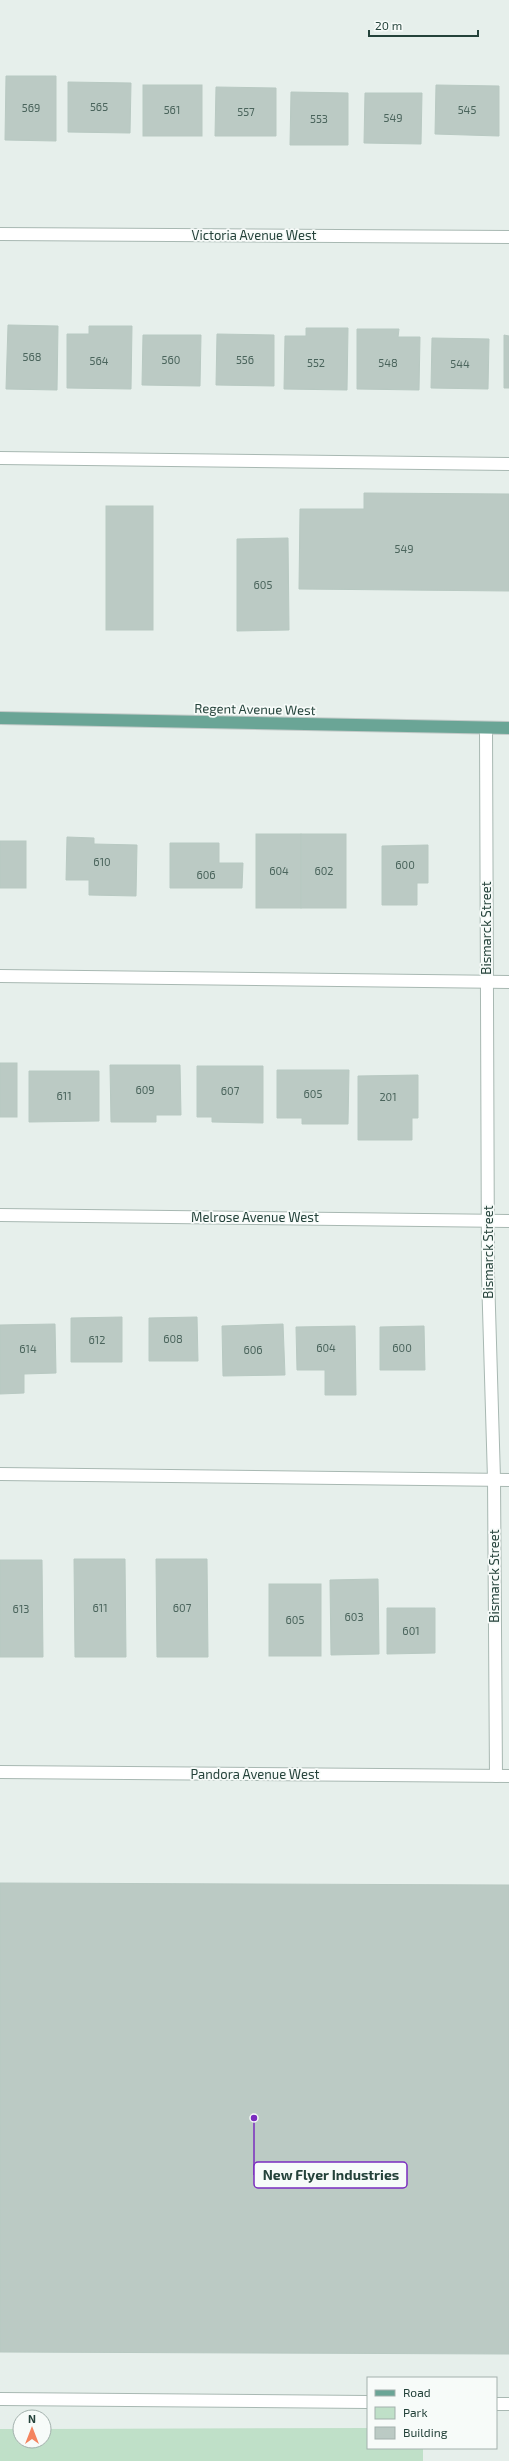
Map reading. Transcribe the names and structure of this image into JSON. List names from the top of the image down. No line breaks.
{"streets":{"main road":["Regent Avenue West"],"street":["Victoria Avenue West","Bismarck Street","Melrose Avenue West","Pandora Avenue West"]},"crossings":[["Regent Avenue West","Bismarck Street"],["Bismarck Street","Melrose Avenue West"],["Bismarck Street","Pandora Avenue West"]],"places":["New Flyer Industries"],"house_numbers":["565","569","561","545","557","549","553","568","560","556","564","552","548","544","549","605","610","600","604","602","606","609","607","605","611","201","608","612","604","600","614","606","611","607","613","603","605","601"],"legend":["Road","Park","Building"],"scale_bar":"20 m","north":"top"}
